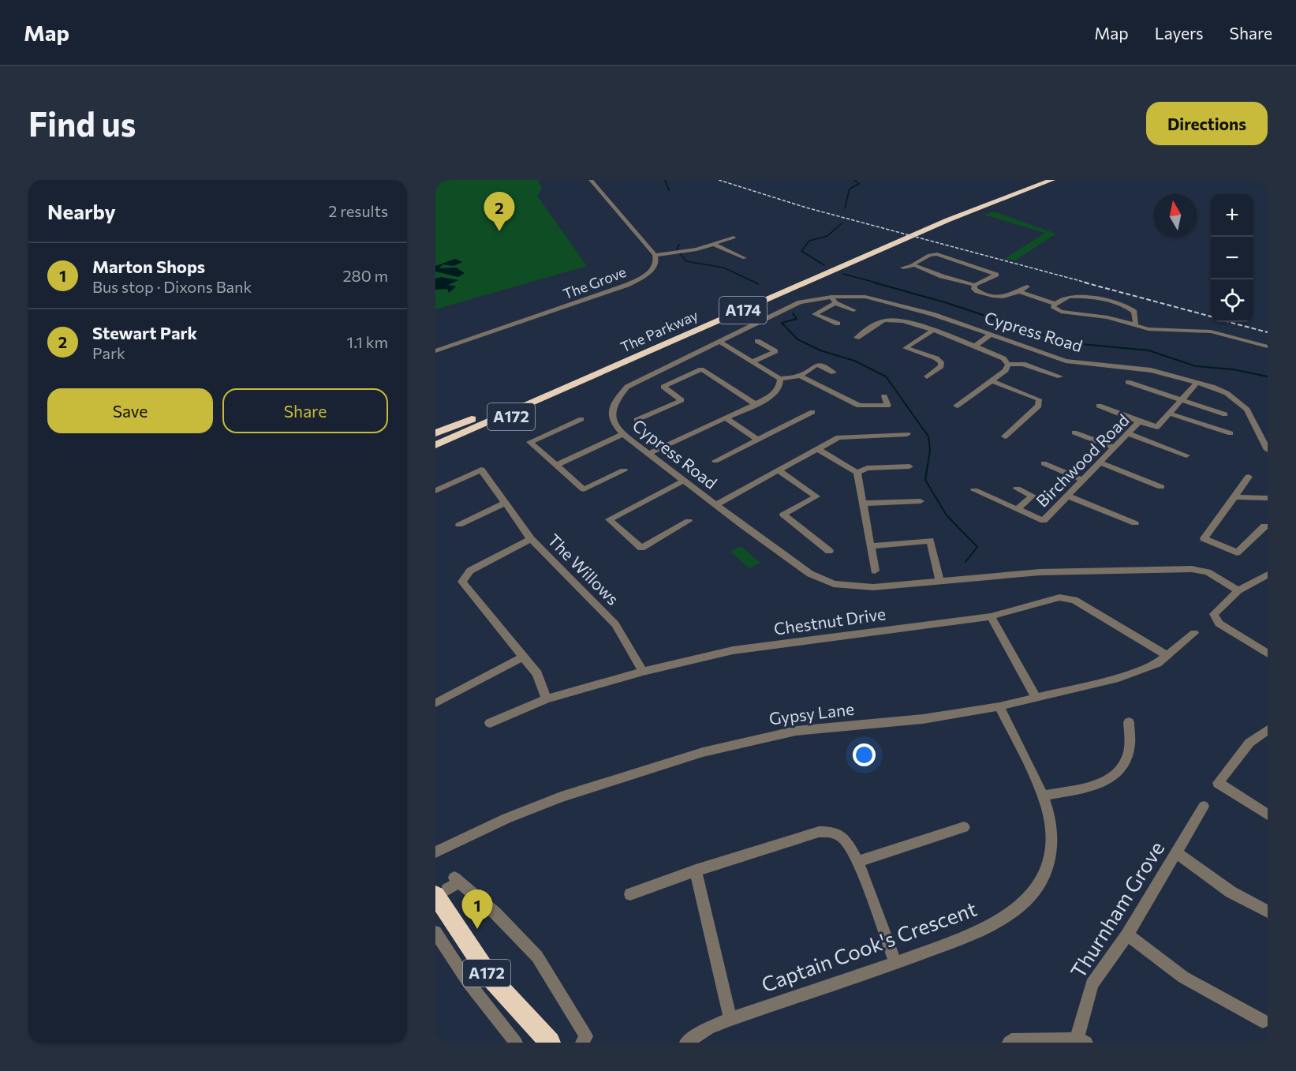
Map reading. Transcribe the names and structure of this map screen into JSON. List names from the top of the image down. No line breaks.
{"streets":{"highway":["A174","The Parkway","A172"],"street":["The Grove","Cypress Road","Birchwood Road","The Willows","Chestnut Drive","Gypsy Lane","Thurnham Grove","Captain Cook's Crescent"]},"crossings":[["A174","The Parkway"],["The Parkway","A172"],["Cypress Road","Birchwood Road"],["The Willows","Chestnut Drive"],["Chestnut Drive","Gypsy Lane"],["Gypsy Lane","Captain Cook's Crescent"]],"north":"top","page":{"header":"Map","nav":["Map","Layers","Share"],"buttons":["Directions",["Save","Share"]],"title":"Find us","heading":["Nearby","2 results"],"pins":["2","1"],"map_buttons":["+","−"],"list":[{"mark":"1","name":"Marton Shops","note":"Bus stop · Dixons Bank","value":"280 m"},{"mark":"2","name":"Stewart Park","note":"Park","value":"1.1 km"}]}}
